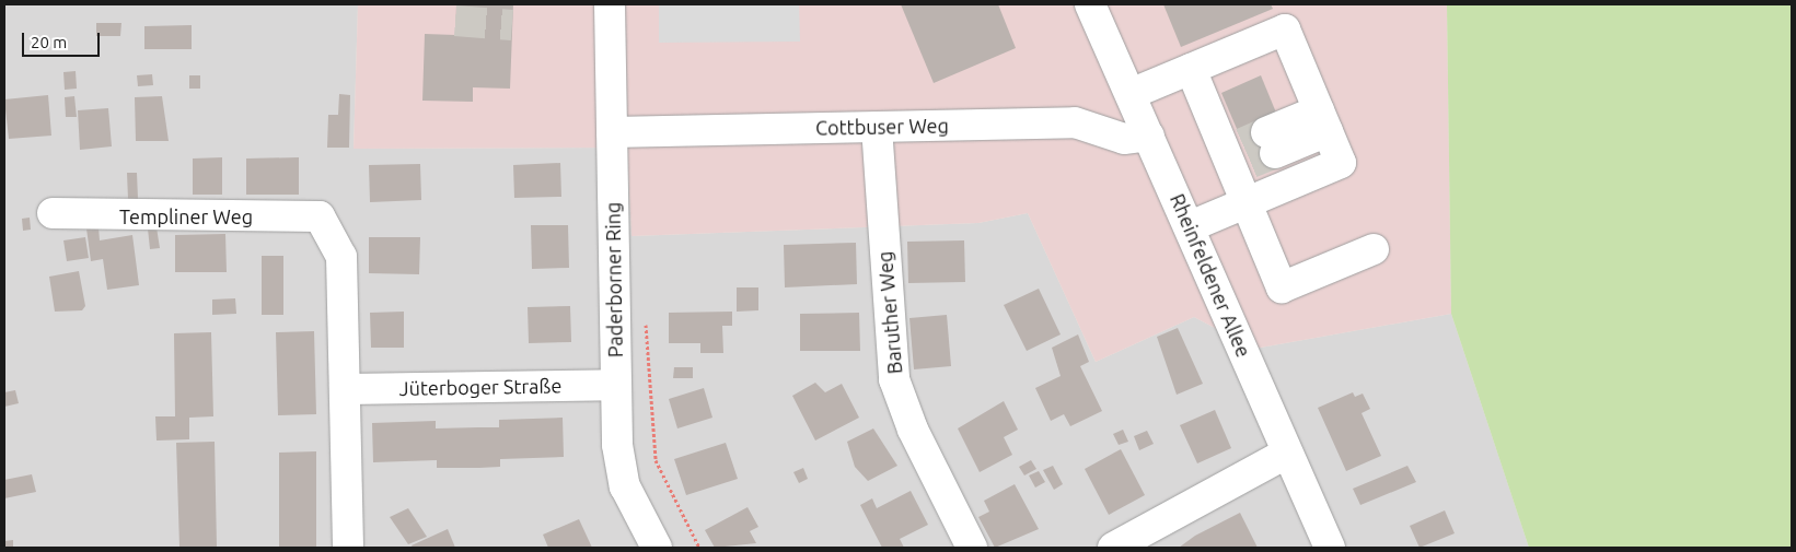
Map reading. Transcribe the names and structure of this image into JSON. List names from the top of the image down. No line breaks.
{"streets":{"street":["Cottbuser Weg","Templiner Weg","Rheinfeldener Allee","Paderborner Ring","Baruther Weg","Jüterboger Straße"]},"crossings":[["Cottbuser Weg","Rheinfeldener Allee"],["Cottbuser Weg","Paderborner Ring"],["Cottbuser Weg","Baruther Weg"],["Templiner Weg","Jüterboger Straße"],["Paderborner Ring","Jüterboger Straße"]],"scale_bar":"20 m"}
